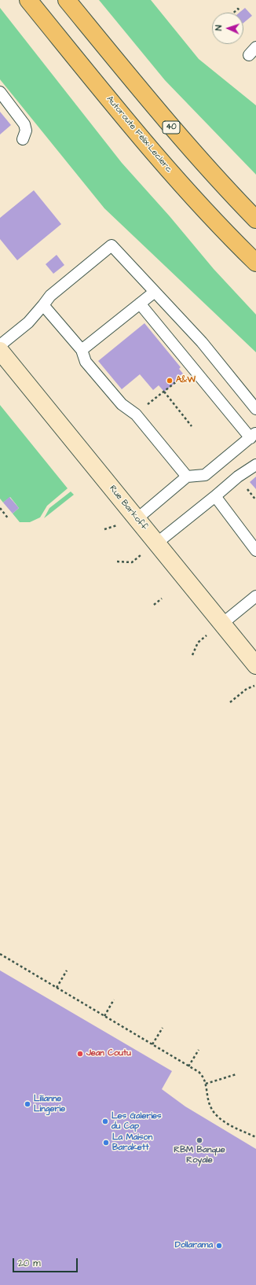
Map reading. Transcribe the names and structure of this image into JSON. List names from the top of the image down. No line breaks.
{"streets":{"highway":["40","Autoroute Félix-Leclerc"],"street":["Rue Barkoff"]},"places":["A&W","Jean Coutu","Lilianne Lingerie","Les Galeries du Cap","RBM Banque Royale","La Maison Barakett","Dollarama"],"scale_bar":"20 m","north":"left"}
